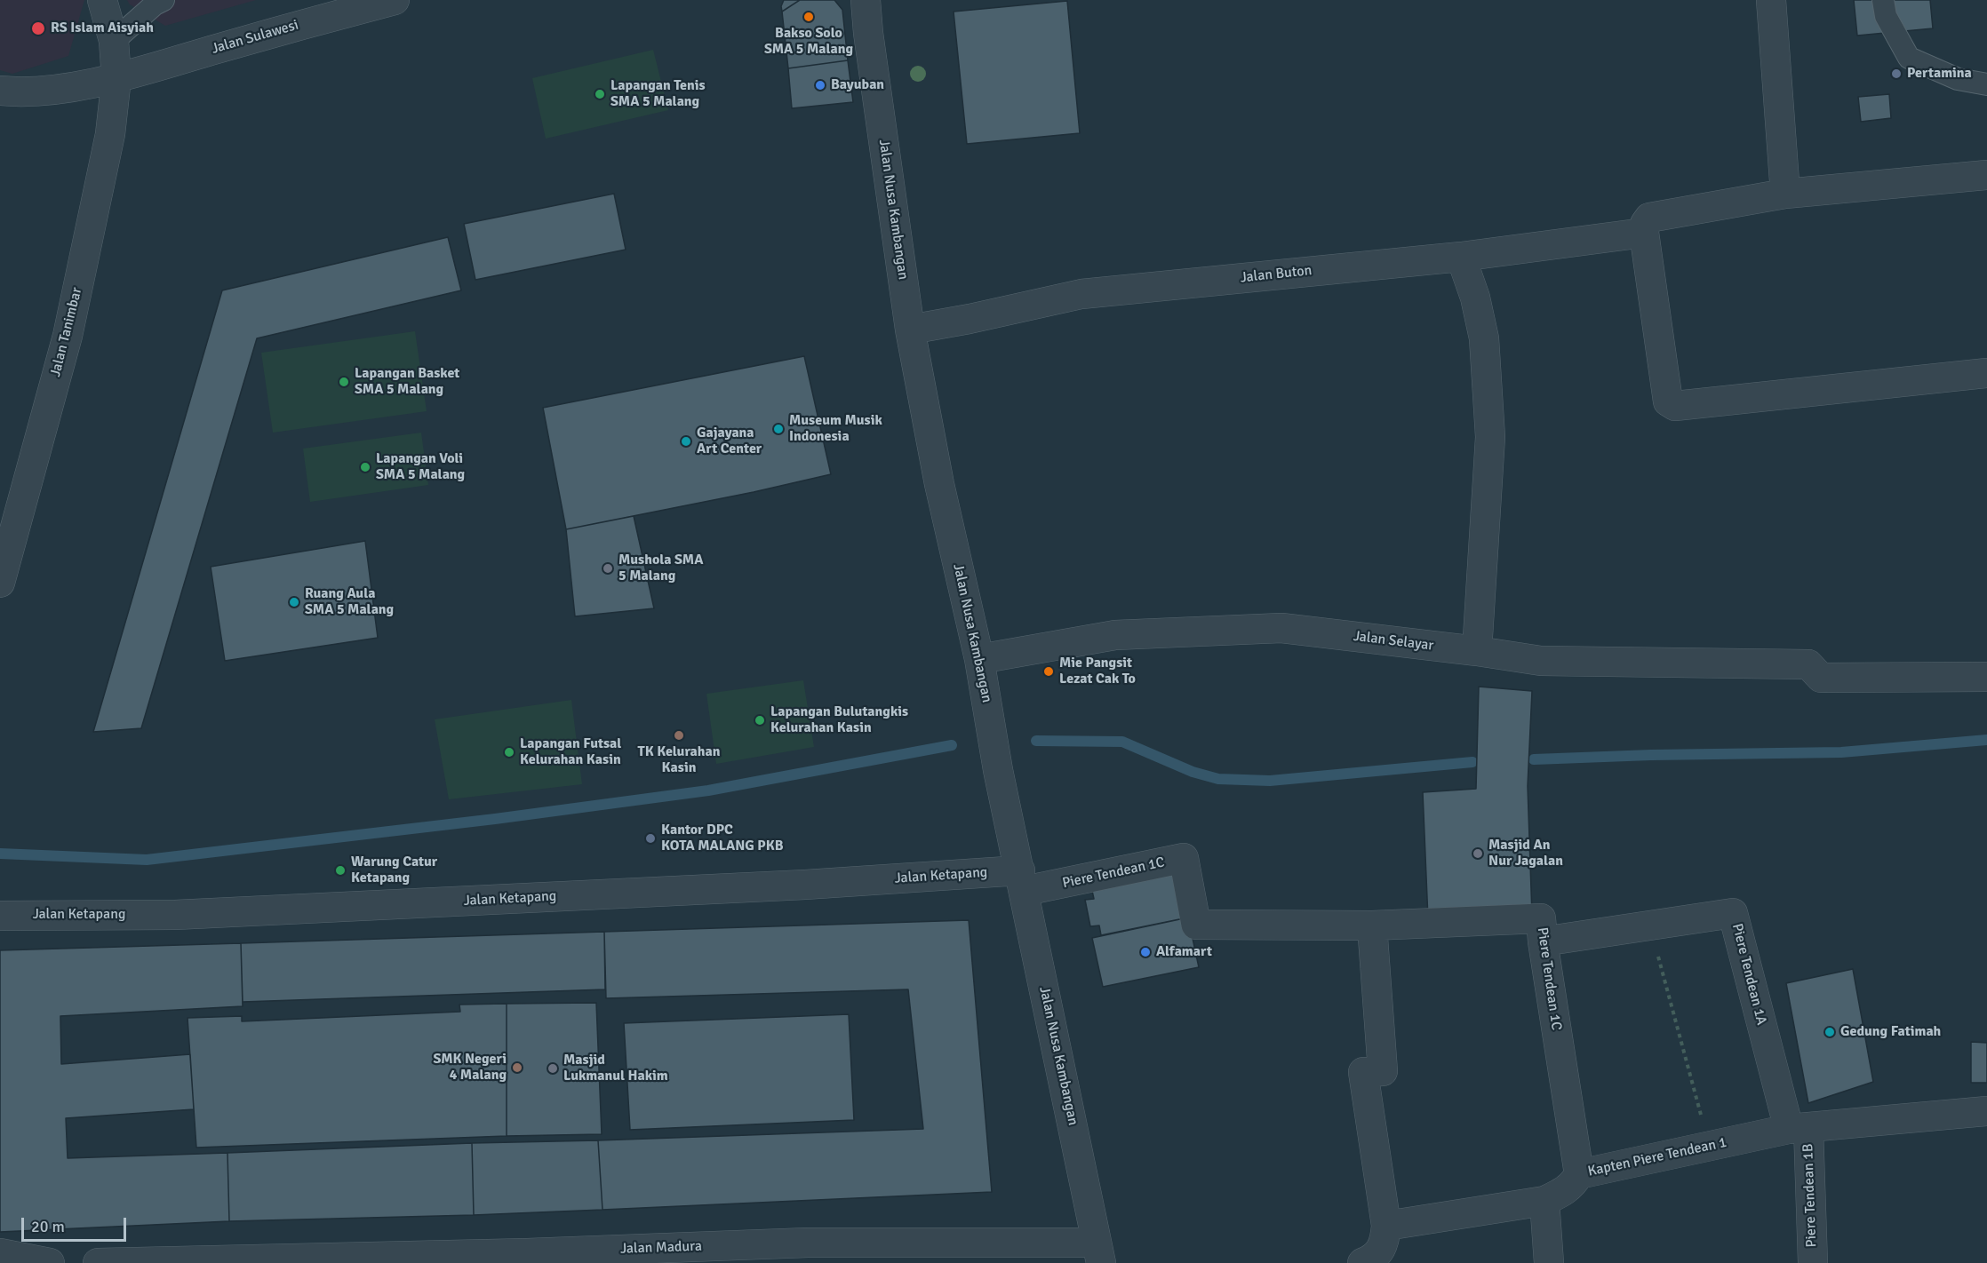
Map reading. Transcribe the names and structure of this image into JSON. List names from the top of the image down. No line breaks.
{"streets":{"street":["Jalan Sulawesi","Jalan Nusa Kambangan","Jalan Buton","Jalan Tanimbar","Jalan Selayar","Piere Tendean 1C","Jalan Ketapang","Piere Tendean 1A","Kapten Piere Tendean 1","Piere Tendean 1B","Jalan Madura"]},"crossings":[["Jalan Sulawesi","Jalan Tanimbar"],["Jalan Nusa Kambangan","Jalan Buton"],["Jalan Nusa Kambangan","Jalan Selayar"],["Jalan Nusa Kambangan","Piere Tendean 1C"],["Jalan Nusa Kambangan","Jalan Ketapang"],["Jalan Nusa Kambangan","Jalan Madura"],["Piere Tendean 1C","Jalan Ketapang"],["Piere Tendean 1C","Piere Tendean 1A"],["Piere Tendean 1C","Kapten Piere Tendean 1"],["Piere Tendean 1A","Kapten Piere Tendean 1"],["Piere Tendean 1A","Piere Tendean 1B"],["Kapten Piere Tendean 1","Piere Tendean 1B"]],"places":["Bakso Solo SMA 5 Malang","RS Islam Aisyiah","Pertamina","Bayuban","Lapangan Tenis SMA 5 Malang","Lapangan Basket SMA 5 Malang","Museum Musik Indonesia","Gajayana Art Center","Lapangan Voli SMA 5 Malang","Mushola SMA 5 Malang","Ruang Aula SMA 5 Malang","Mie Pangsit Lezat Cak To","Lapangan Bulutangkis Kelurahan Kasin","TK Kelurahan Kasin","Lapangan Futsal Kelurahan Kasin","Kantor DPC KOTA MALANG PKB","Masjid An Nur Jagalan","Warung Catur Ketapang","Alfamart","Gedung Fatimah","SMK Negeri 4 Malang","Masjid Lukmanul Hakim"],"scale_bar":"20 m"}
